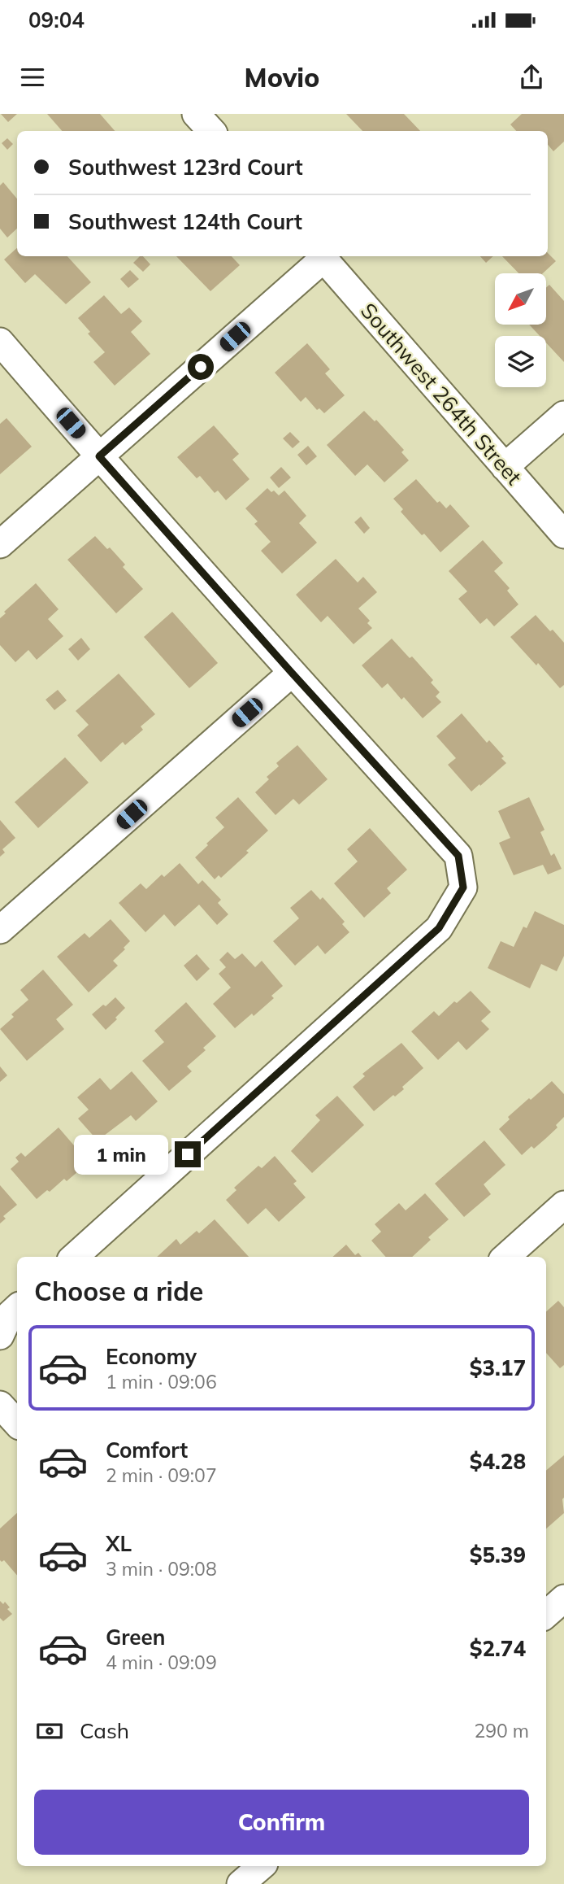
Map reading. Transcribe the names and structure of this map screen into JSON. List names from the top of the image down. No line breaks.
{"streets":{"street":["Southwest 264th Street"]},"north":"bottom left","page":{"status":"09:04","header":"Movio","banner":["Southwest 123rd Court","Southwest 124th Court"],"bubble":"1 min","heading":"Choose a ride","list":[{"name":"Economy","note":"1 min · 09:06","value":"$3.17"},{"name":"Comfort","note":"2 min · 09:07","value":"$4.28"},{"name":"XL","note":"3 min · 09:08","value":"$5.39"},{"name":"Green","note":"4 min · 09:09","value":"$2.74"}],"pay":["Cash","290 m"],"buttons":"Confirm"}}
